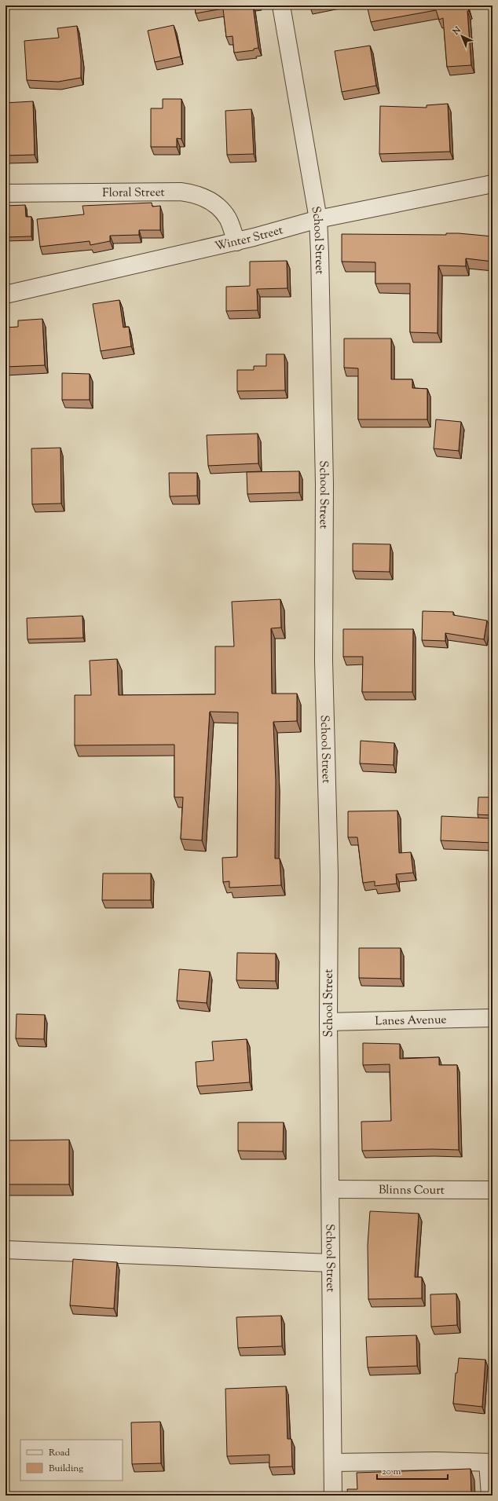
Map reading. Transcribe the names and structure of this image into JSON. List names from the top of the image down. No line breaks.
{"streets":{"street":["Floral Street","Winter Street","School Street","Lanes Avenue","Blinns Court"]},"crossings":[["Floral Street","Winter Street"],["Winter Street","School Street"],["School Street","Lanes Avenue"],["School Street","Blinns Court"]],"legend":["Road","Building"],"scale_bar":"20 m","north":"top left"}
